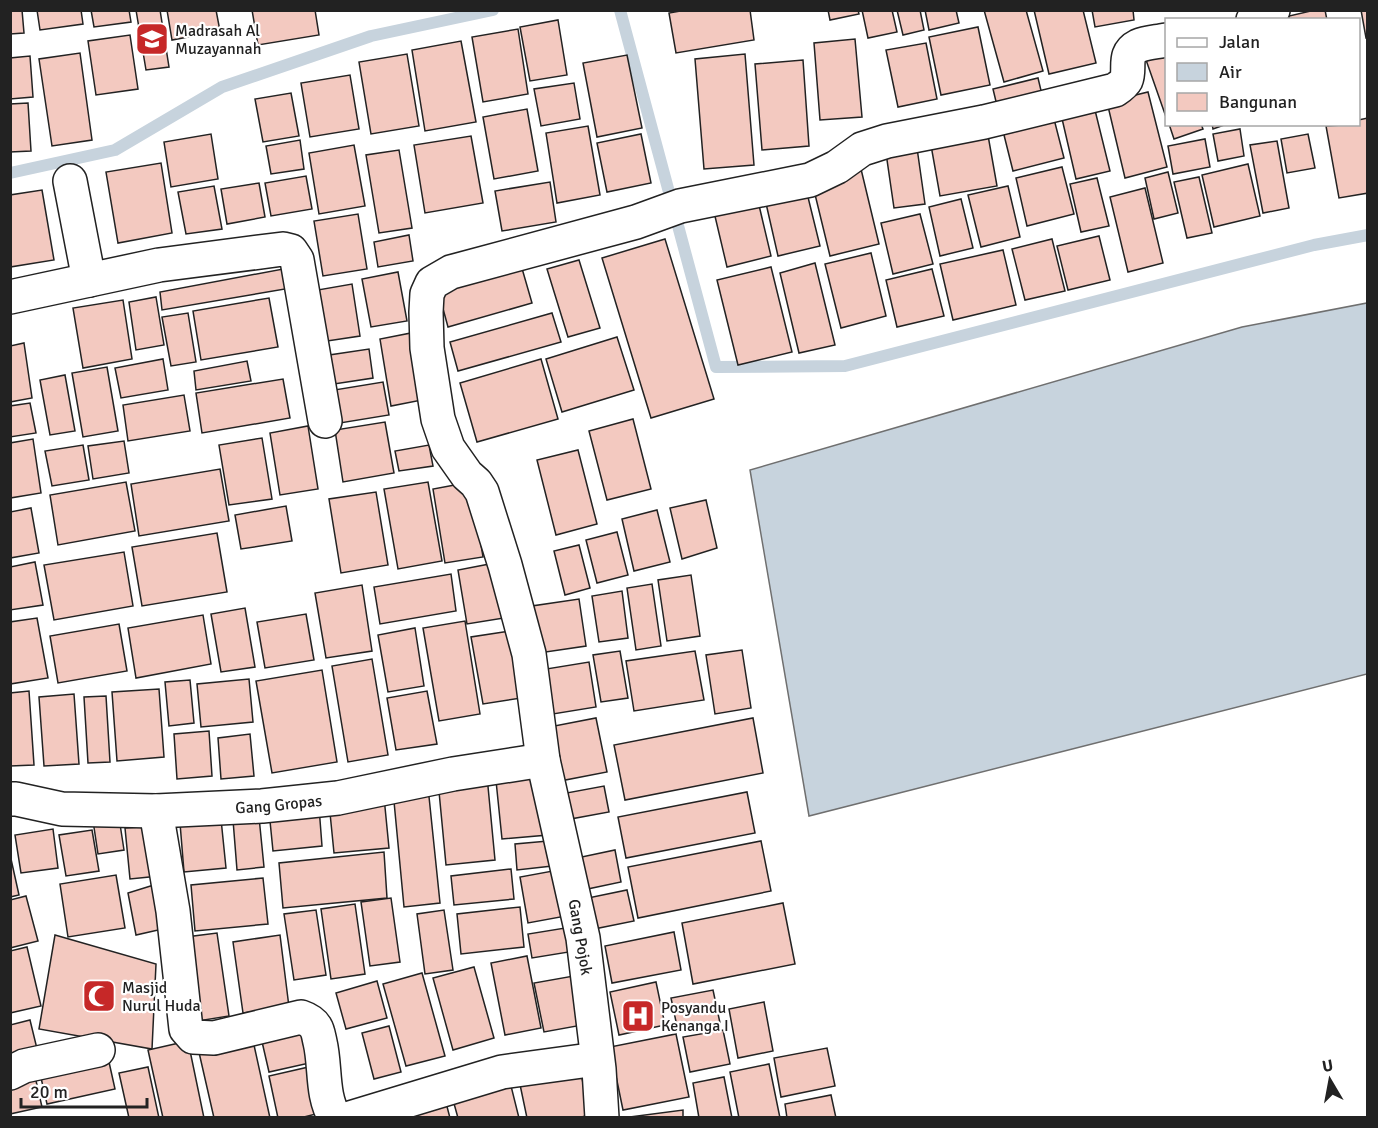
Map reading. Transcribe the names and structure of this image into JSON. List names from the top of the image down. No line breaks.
{"streets":{"street":["Gang Gropas","Gang Pojok"]},"crossings":[["Gang Gropas","Gang Pojok"]],"places":{"school or university":["Madrasah Al Muzayannah"],"mosque":["Masjid Nurul Huda"],"hospital":["Posyandu Kenanga I"]},"legend":["Jalan","Air","Bangunan"],"scale_bar":"20 m","north":"top"}
